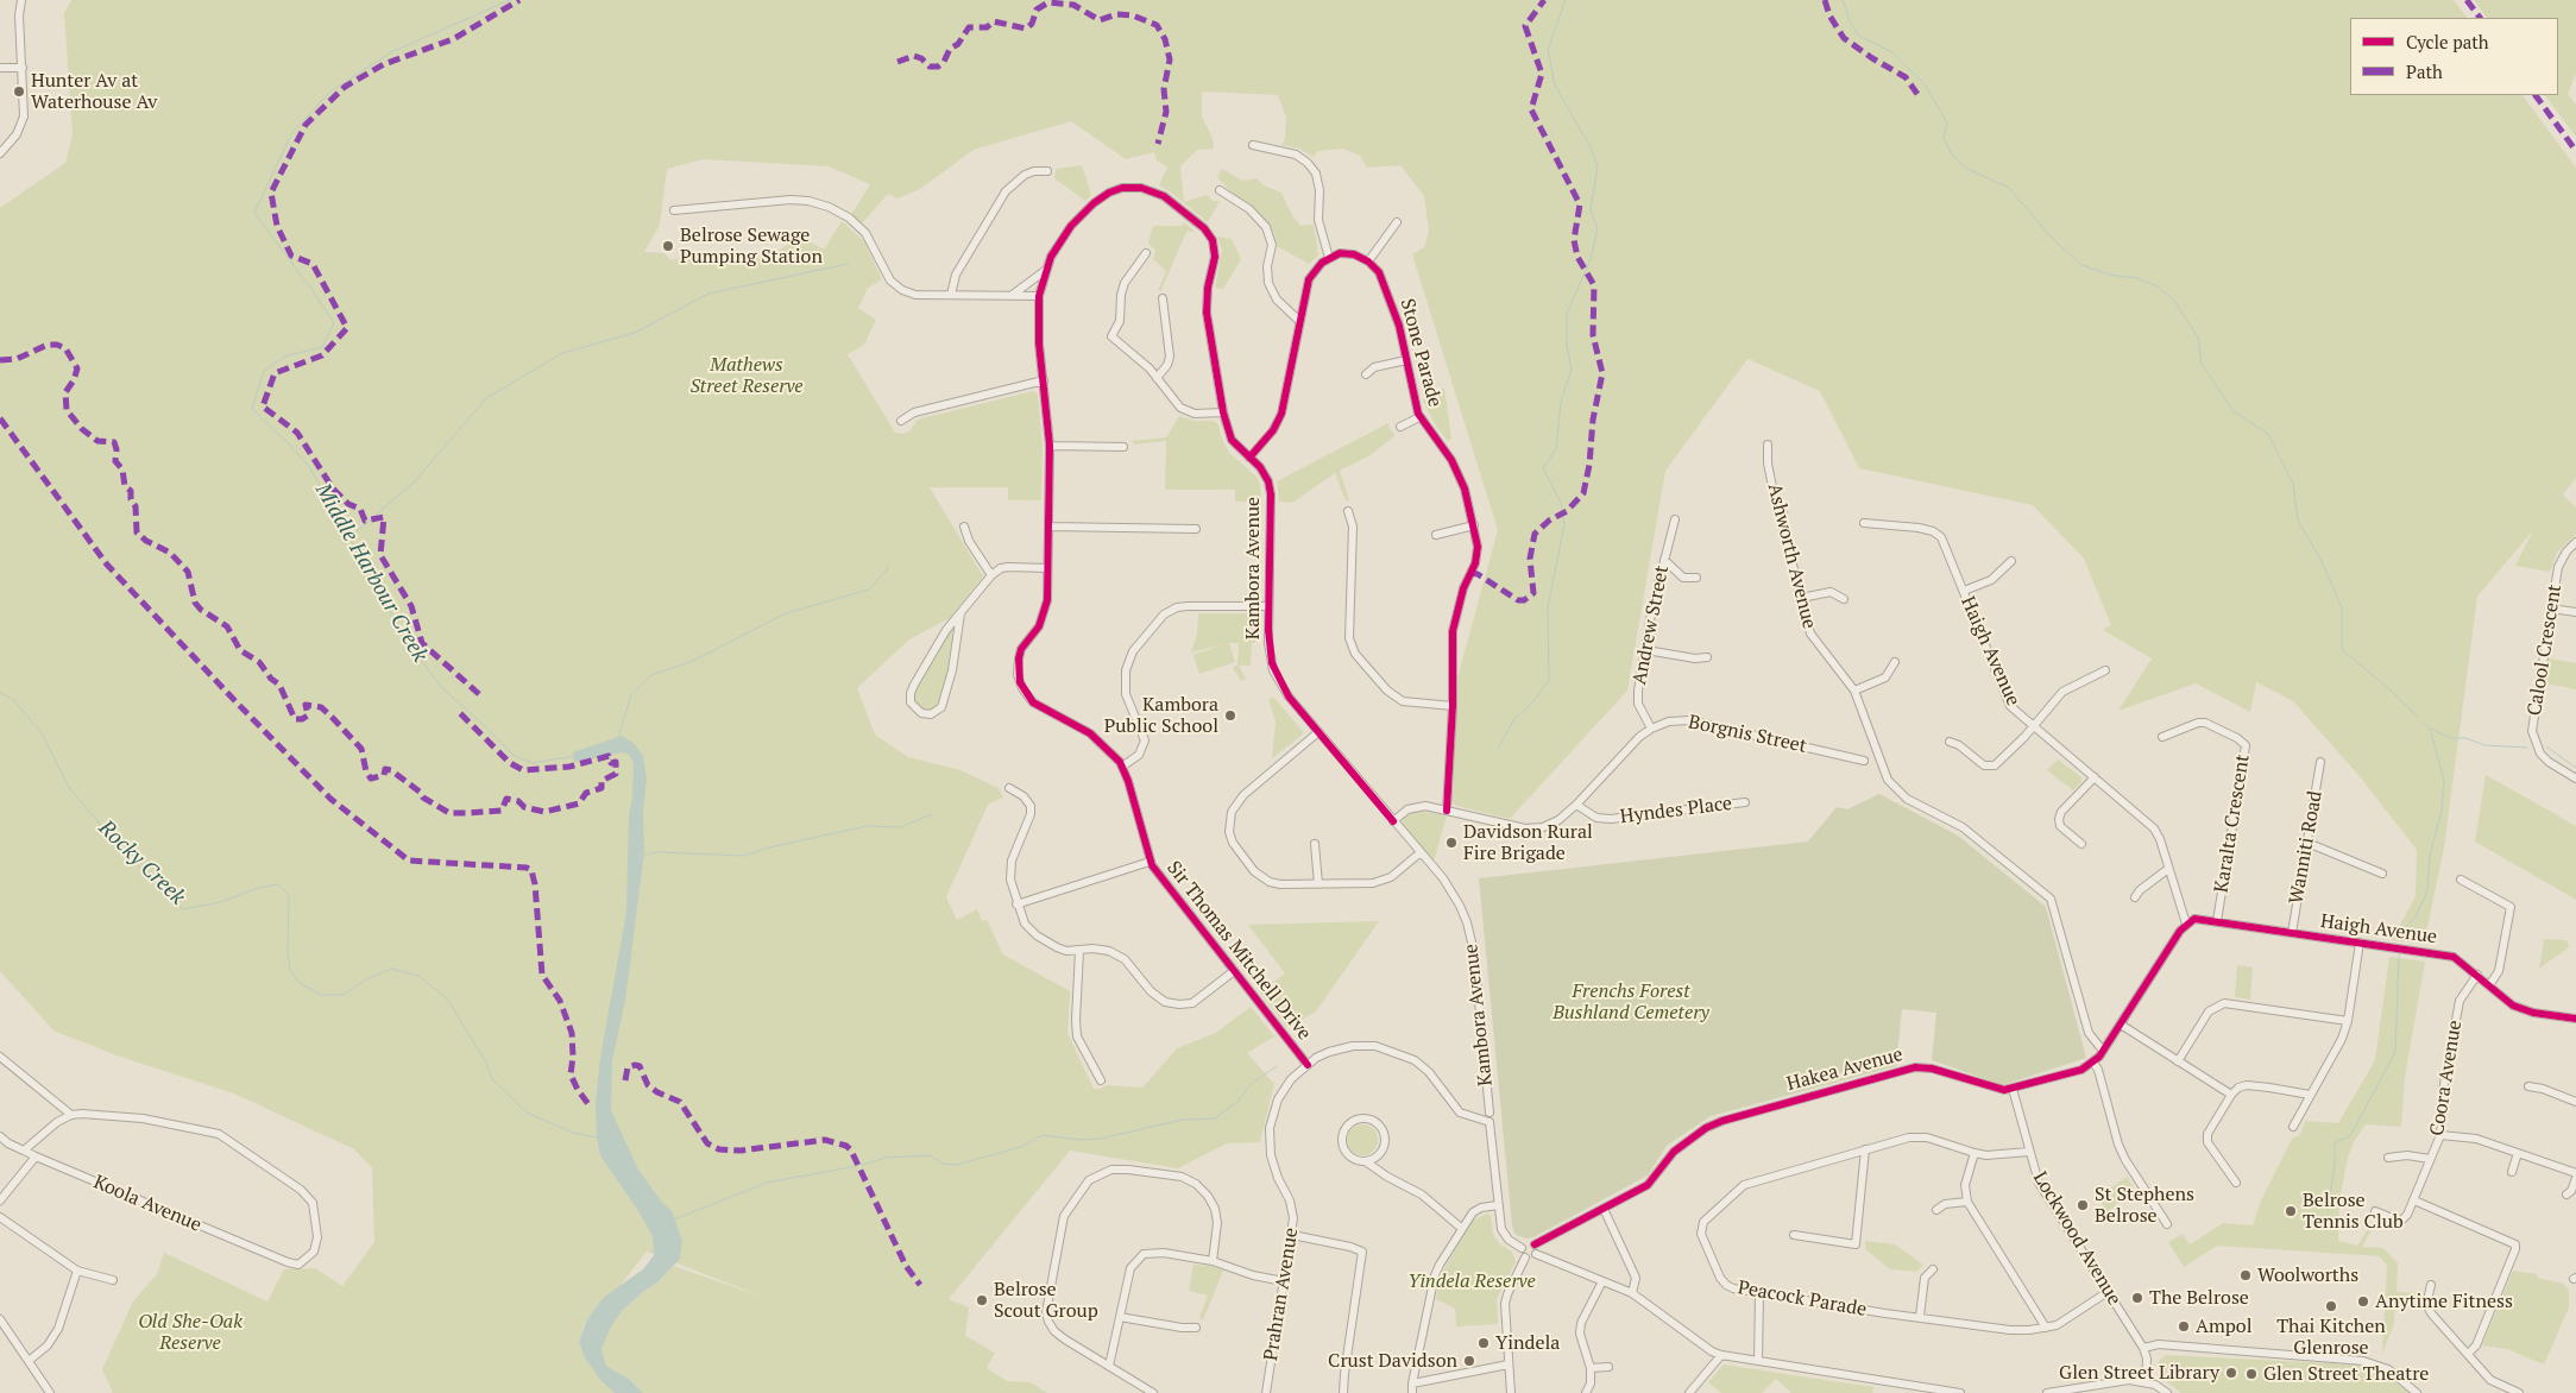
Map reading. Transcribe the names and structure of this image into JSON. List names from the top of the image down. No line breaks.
{"streets":{"street":["Stone Parade","Ashworth Avenue","Kambora Avenue","Andrew Street","Calool Crescent","Haigh Avenue","Borgnis Street","Hyndes Place","Karalta Crescent","Wanniti Road","Sir Thomas Mitchell Drive","Hakea Avenue","Coora Avenue","Koola Avenue","Lockwood Avenue","Prahran Avenue","Peacock Parade"]},"crossings":[["Stone Parade","Borgnis Street"],["Ashworth Avenue","Hakea Avenue"],["Kambora Avenue","Borgnis Street"],["Kambora Avenue","Sir Thomas Mitchell Drive"],["Kambora Avenue","Hakea Avenue"],["Kambora Avenue","Prahran Avenue"],["Andrew Street","Borgnis Street"],["Haigh Avenue","Karalta Crescent"],["Haigh Avenue","Wanniti Road"],["Haigh Avenue","Hakea Avenue"],["Haigh Avenue","Coora Avenue"],["Borgnis Street","Hyndes Place"],["Sir Thomas Mitchell Drive","Prahran Avenue"],["Hakea Avenue","Lockwood Avenue"],["Lockwood Avenue","Peacock Parade"]],"water":["Middle Harbour Creek","Rocky Creek"],"parks":["Mathews Street Reserve","Frenchs Forest Bushland Cemetery","Yindela Reserve","Old She-Oak Reserve"],"places":["Hunter Av at Waterhouse Av","Belrose Sewage Pumping Station","Kambora Public School","Davidson Rural Fire Brigade","St Stephens Belrose","Belrose Tennis Club","Woolworths","The Belrose","Belrose Scout Group","Anytime Fitness","Thai Kitchen Glenrose","Ampol","Yindela","Crust Davidson","Glen Street Library","Glen Street Theatre"],"legend":["Cycle path","Path"]}
